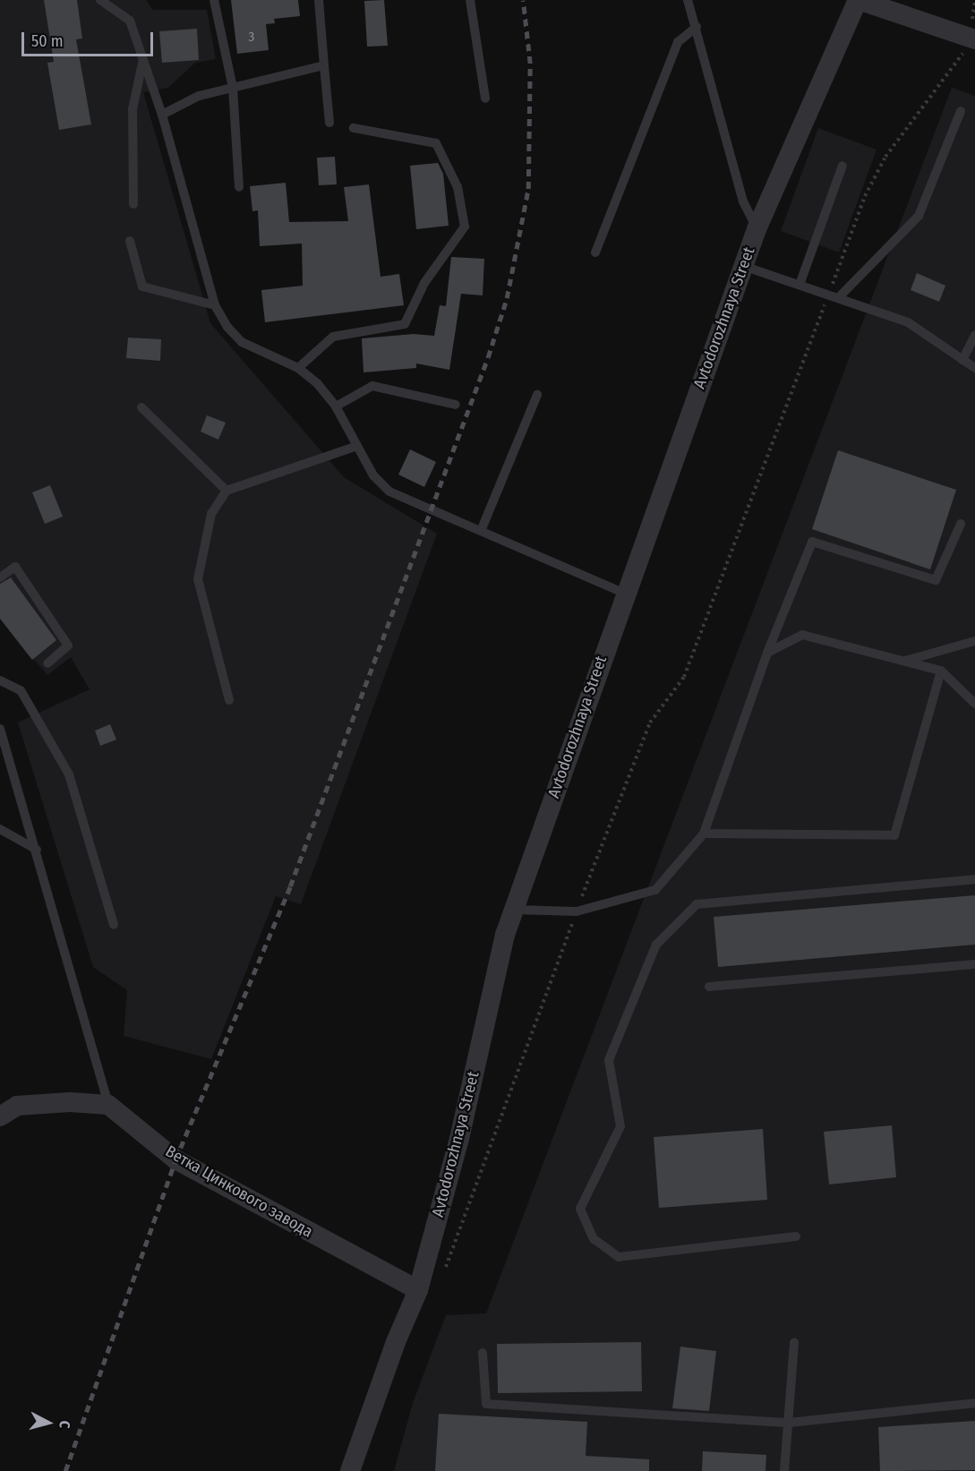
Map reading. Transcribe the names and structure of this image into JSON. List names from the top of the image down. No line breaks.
{"streets":{"street":["Avtodorozhnaya Street","Ветка Цинкового завода"]},"crossings":[["Avtodorozhnaya Street","Ветка Цинкового завода"]],"house_numbers":["3"],"scale_bar":"50 m","north":"right"}
